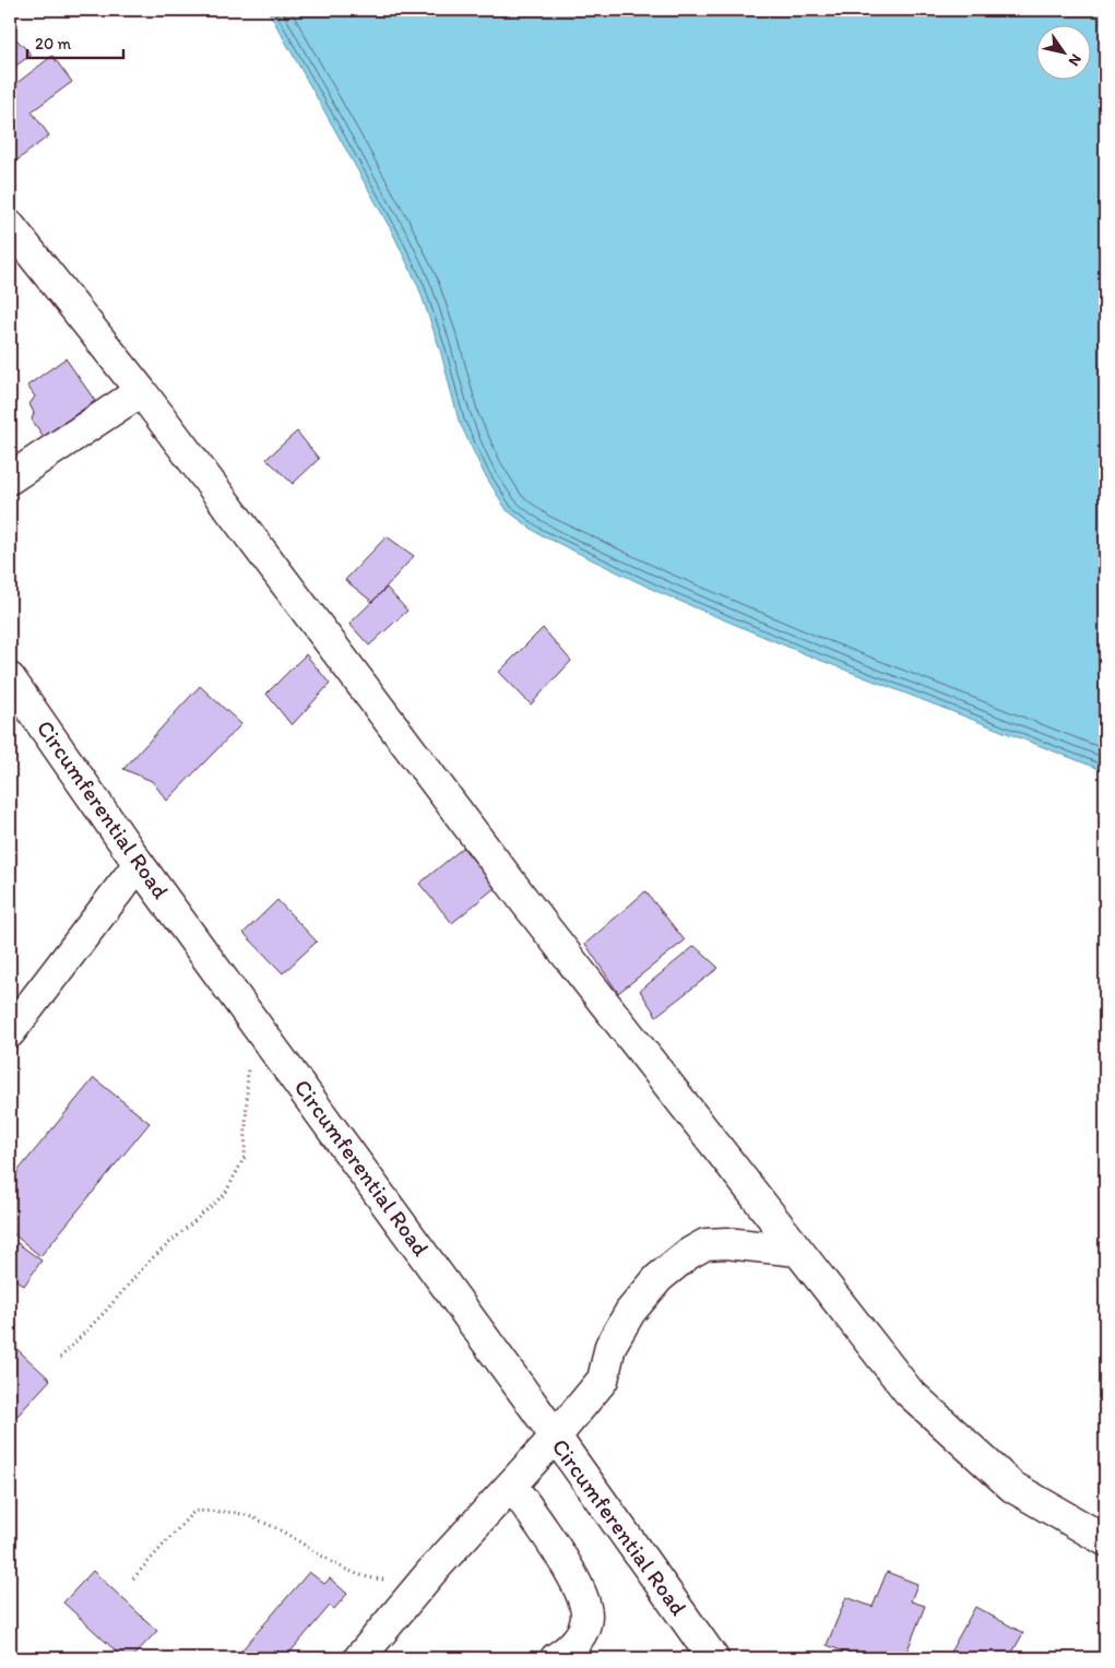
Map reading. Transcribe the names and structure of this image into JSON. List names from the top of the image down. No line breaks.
{"streets":{"street":["Circumferential Road"]},"scale_bar":"20 m","north":"bottom right"}
